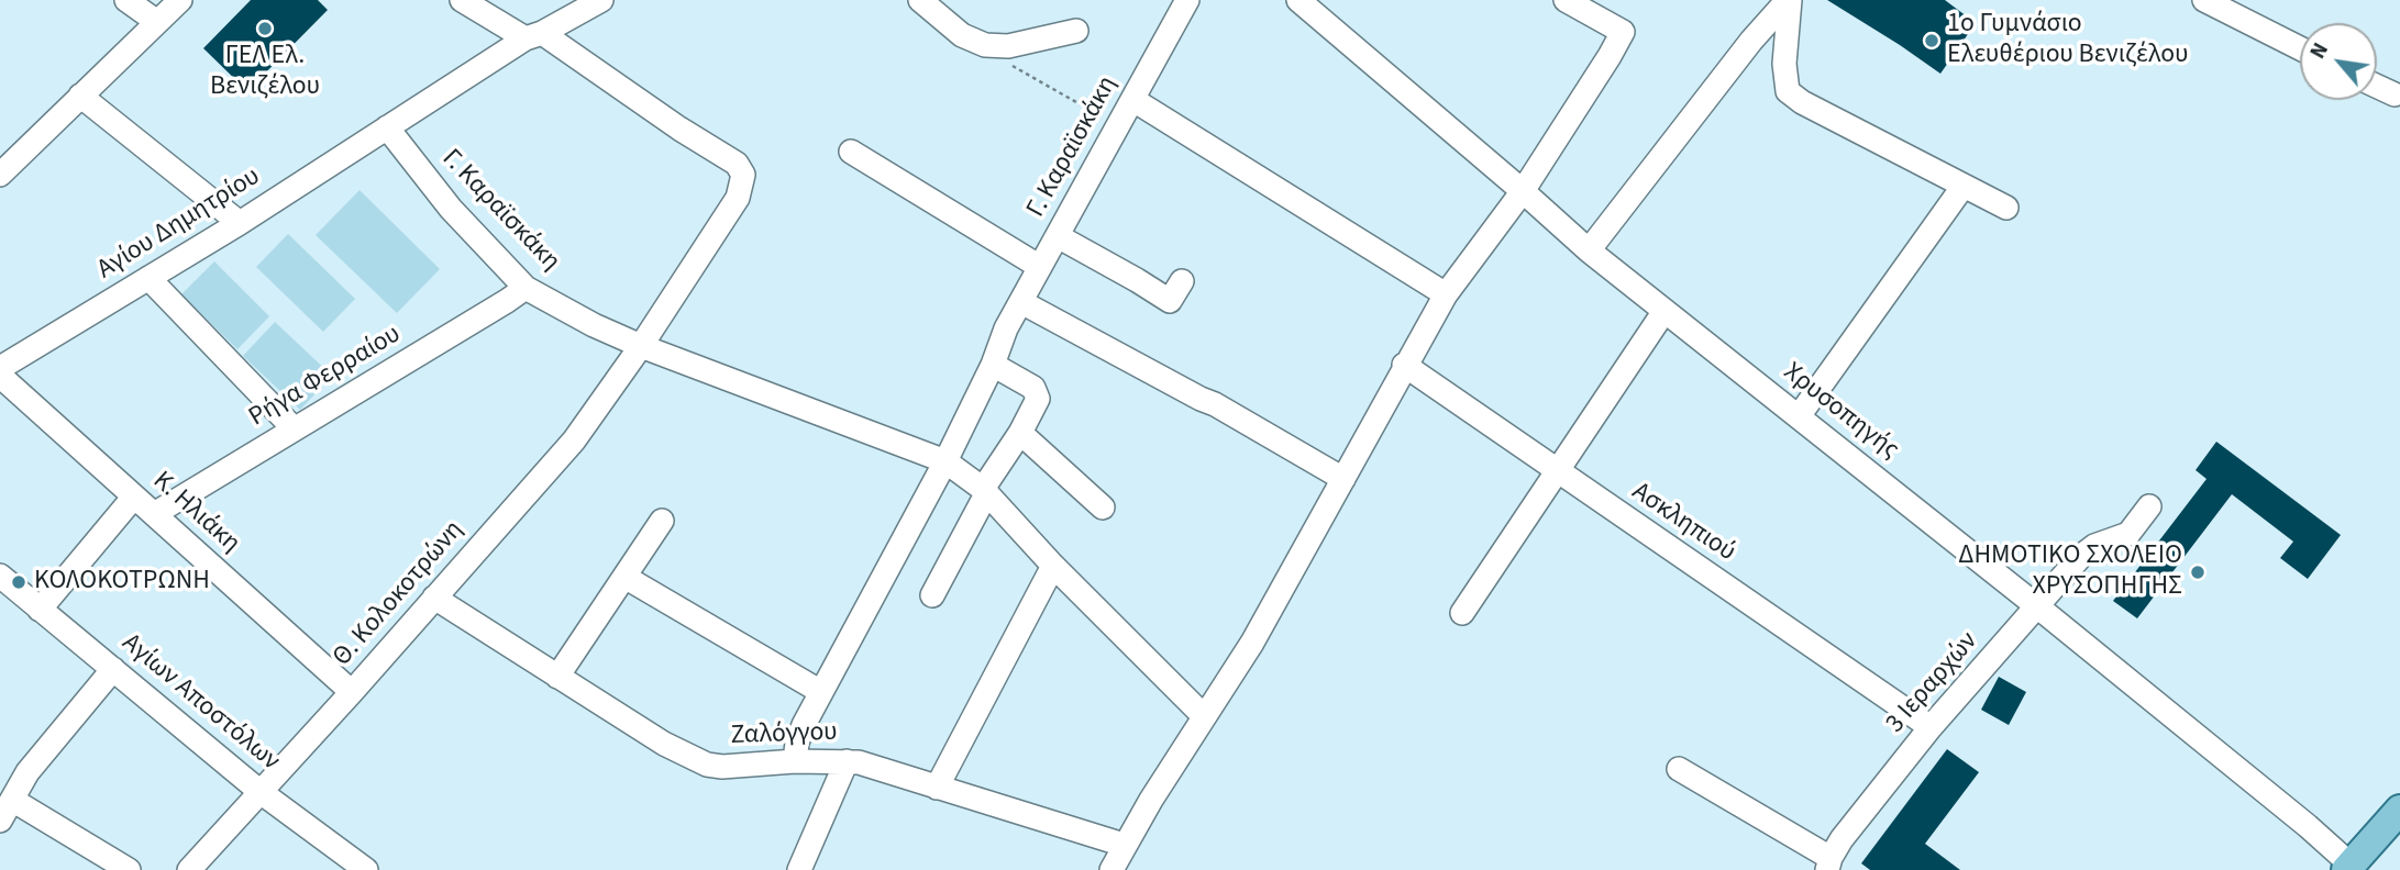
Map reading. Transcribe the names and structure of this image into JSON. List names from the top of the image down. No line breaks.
{"streets":{"street":["Γ. Καραϊσκάκη","Αγίου Δημητρίου","Ρήγα Φερραίου","Χρυσοπηγής","Κ. Ηλιάκη","Ασκληπιού","Θ. Κολοκοτρώνη","3 Ιεραρχών","Αγίων Αποστόλων","Ζαλόγγου"]},"crossings":[["Γ. Καραϊσκάκη","Αγίου Δημητρίου"],["Γ. Καραϊσκάκη","Ρήγα Φερραίου"],["Γ. Καραϊσκάκη","Θ. Κολοκοτρώνη"],["Ρήγα Φερραίου","Κ. Ηλιάκη"],["Χρυσοπηγής","3 Ιεραρχών"],["Κ. Ηλιάκη","Θ. Κολοκοτρώνη"],["Ασκληπιού","3 Ιεραρχών"],["Θ. Κολοκοτρώνη","Αγίων Αποστόλων"],["Θ. Κολοκοτρώνη","Ζαλόγγου"]],"places":["ΓΕΛ Ελ. Βενιζέλου","1ο Γυμνάσιο Ελευθέριου Βενιζέλου","ΔΗΜΟΤΙΚΟ ΣΧΟΛΕΙΟ ΧΡΥΣΟΠΗΓΗΣ","ΚΟΛΟΚΟΤΡΩΝΗ"],"north":"top left"}
